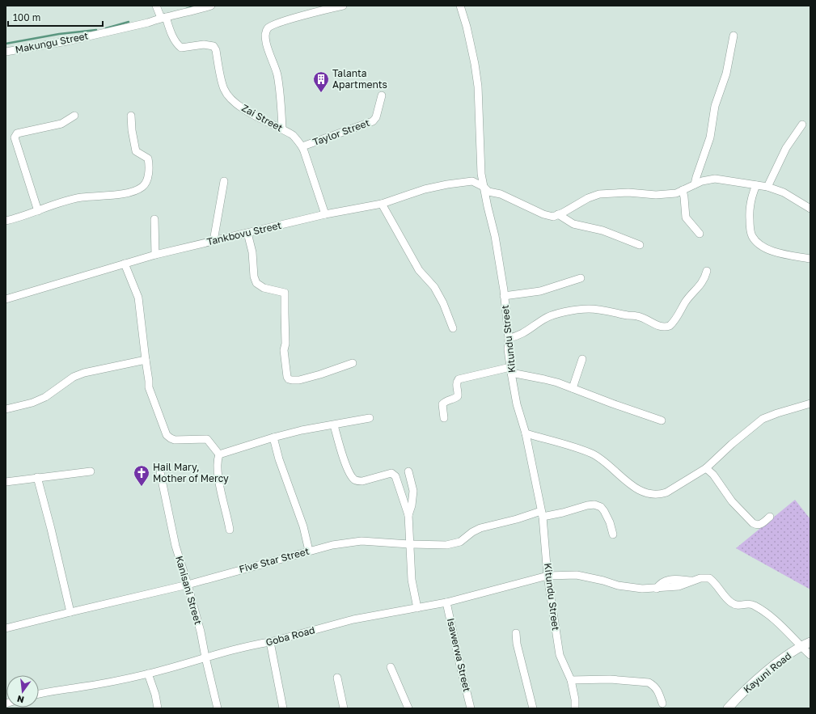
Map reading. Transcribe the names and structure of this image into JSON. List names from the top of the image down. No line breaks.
{"streets":{"street":["Makungu Street","Zai Street","Taylor Street","Tankbovu Street","Kitundu Street","Five Star Street","Kanisani Street","Goba Road","Isawerwa Street","Kayuni Road"]},"crossings":[["Makungu Street","Zai Street"],["Zai Street","Taylor Street"],["Zai Street","Tankbovu Street"],["Tankbovu Street","Kitundu Street"],["Kitundu Street","Five Star Street"],["Kitundu Street","Goba Road"],["Five Star Street","Kanisani Street"],["Kanisani Street","Goba Road"],["Goba Road","Isawerwa Street"],["Goba Road","Kayuni Road"]],"places":{"building":["Talanta Apartments"],"church":["Hail Mary, Mother of Mercy"]},"scale_bar":"100 m","north":"bottom"}
